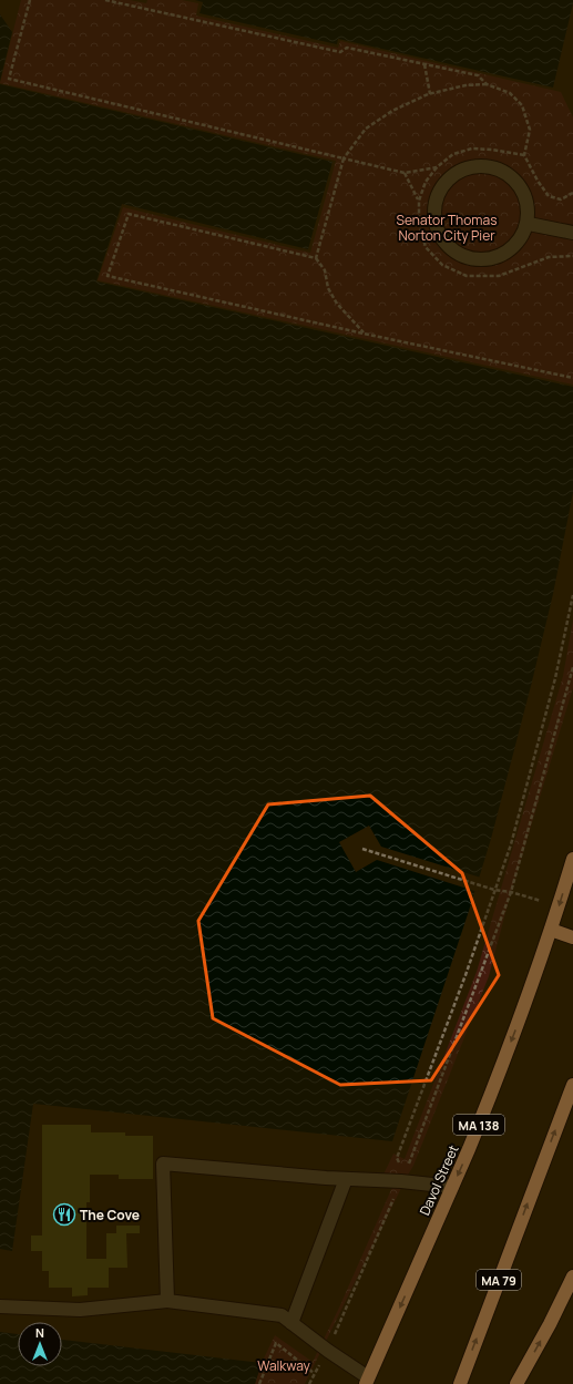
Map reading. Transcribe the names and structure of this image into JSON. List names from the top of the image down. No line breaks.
{"streets":{"highway":["MA 138","Davol Street","MA 79"]},"parks":["Senator Thomas Norton City Pier","Walkway"],"places":{"restaurant":["The Cove"]},"north":"top"}
